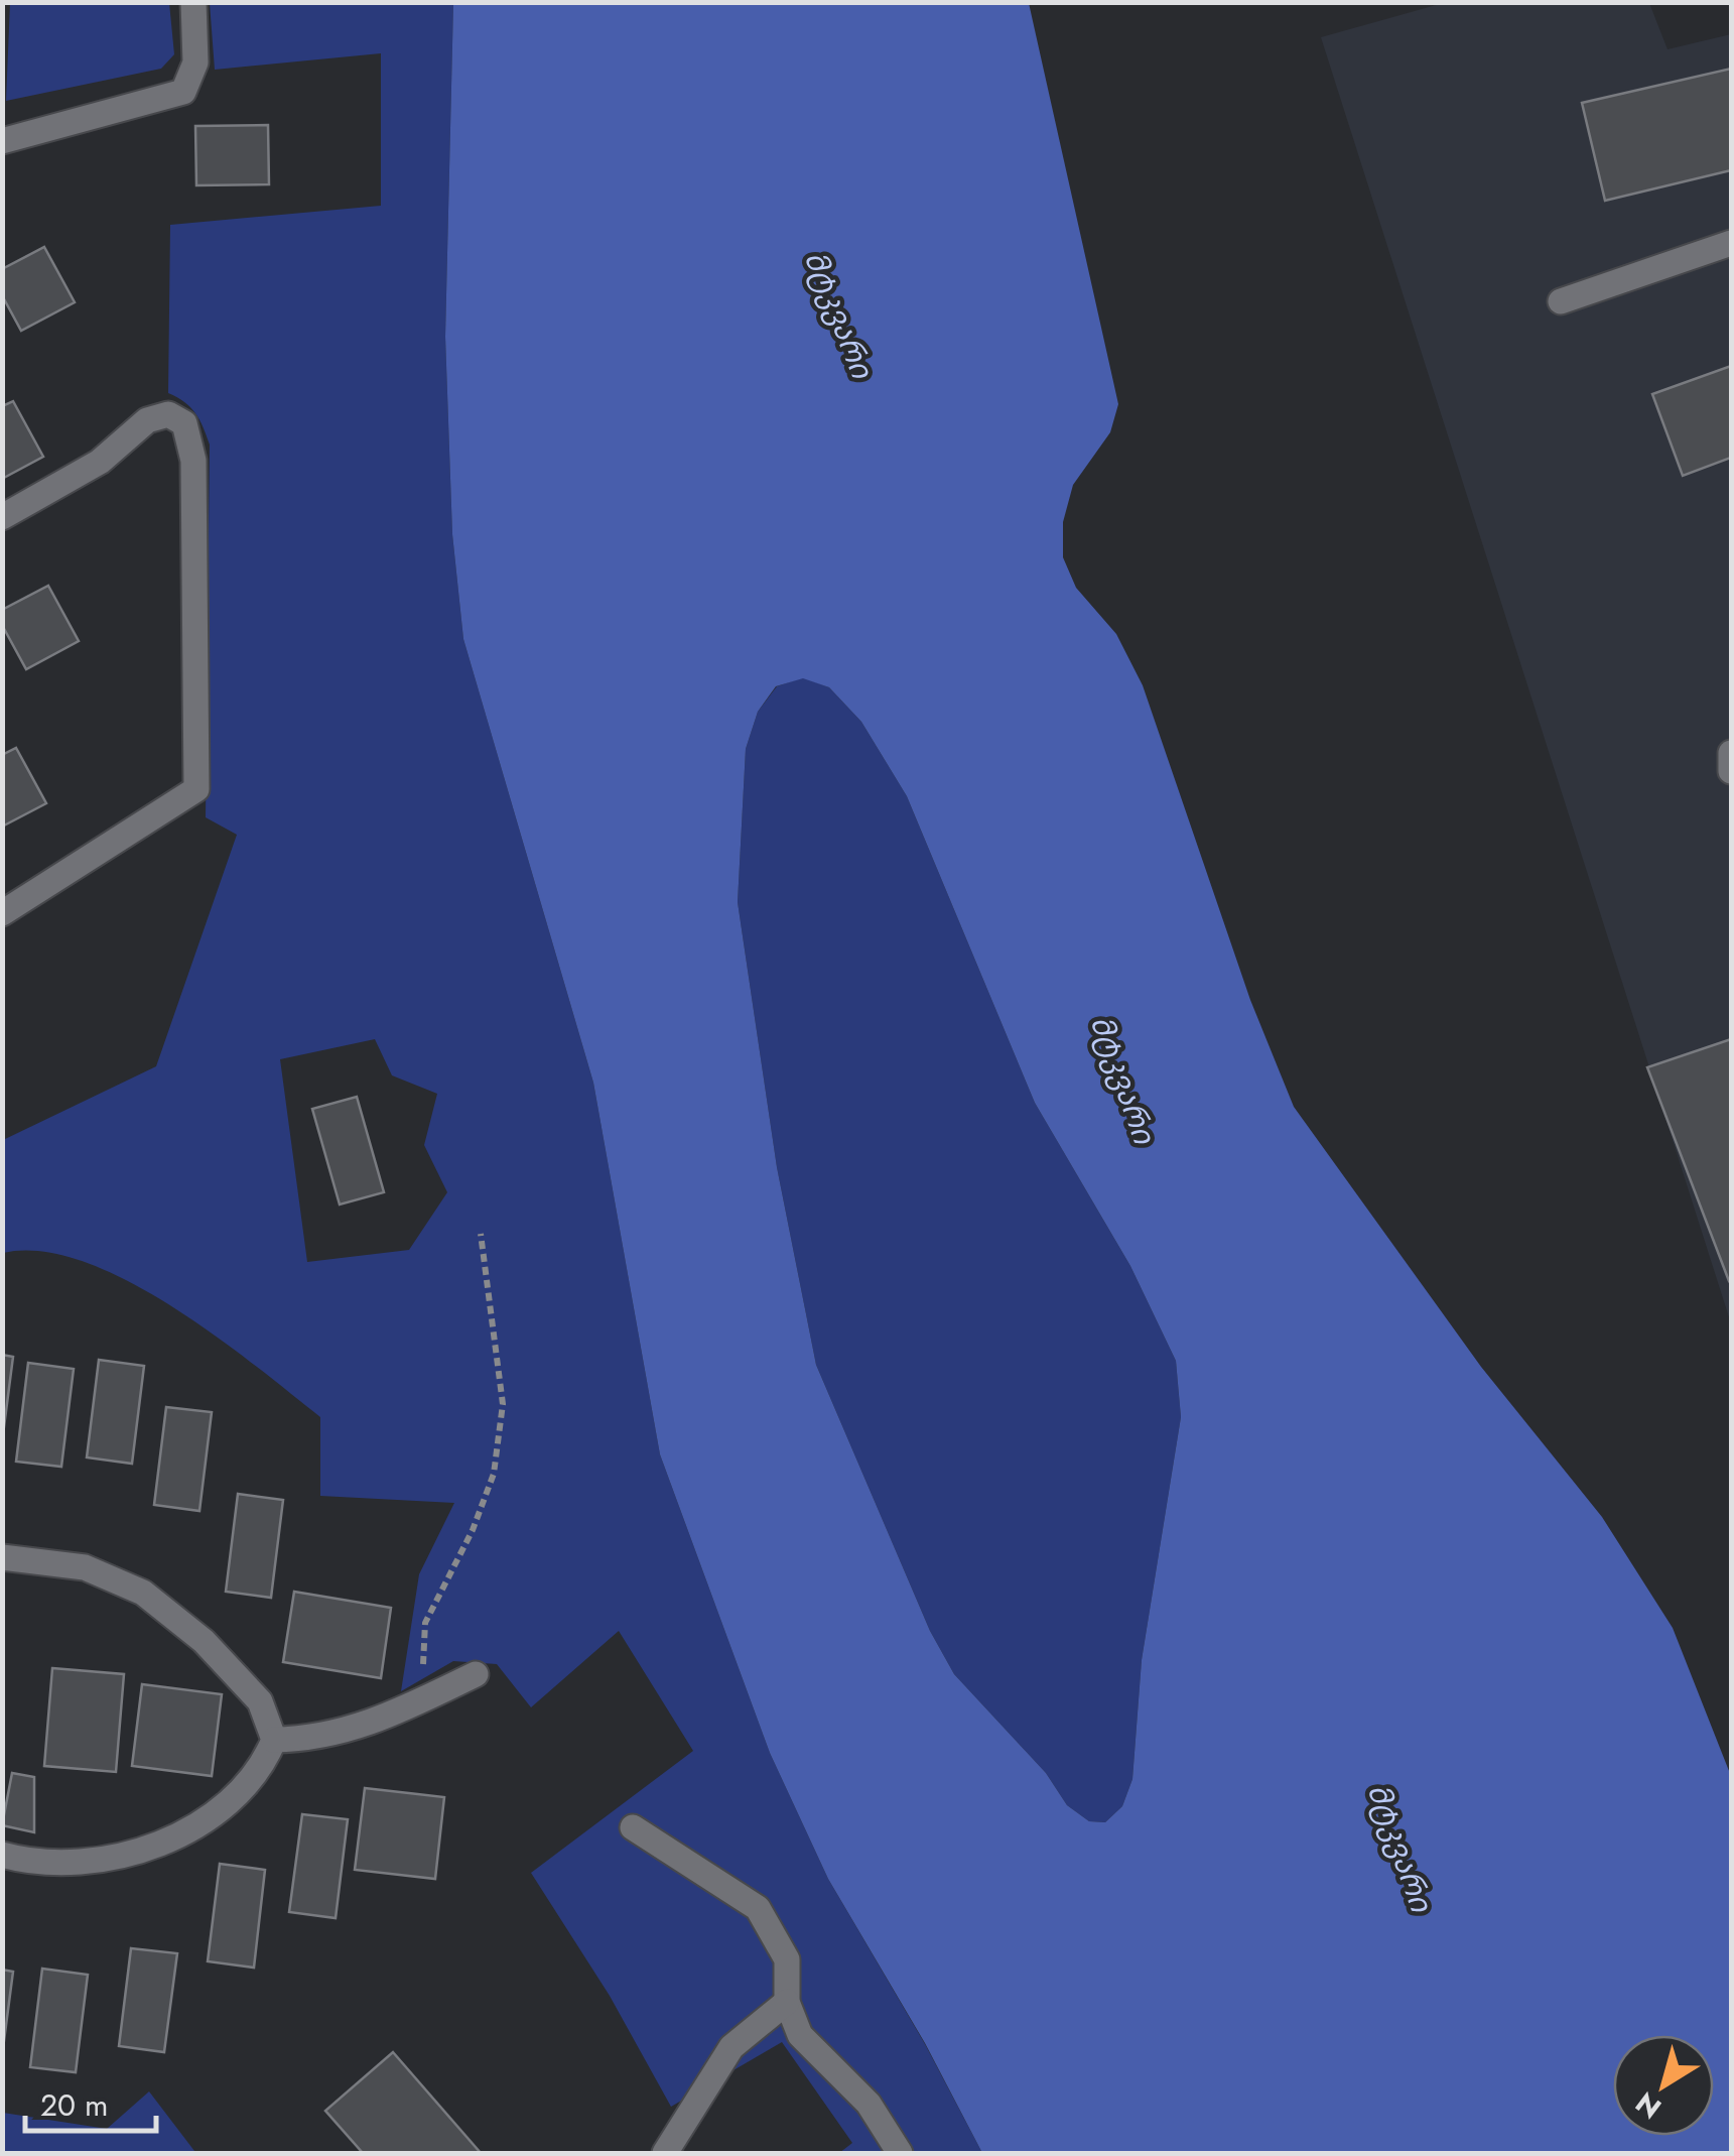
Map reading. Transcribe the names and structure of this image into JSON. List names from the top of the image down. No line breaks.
{"water":["მტკვარი"],"scale_bar":"20 m","north":"bottom left"}
